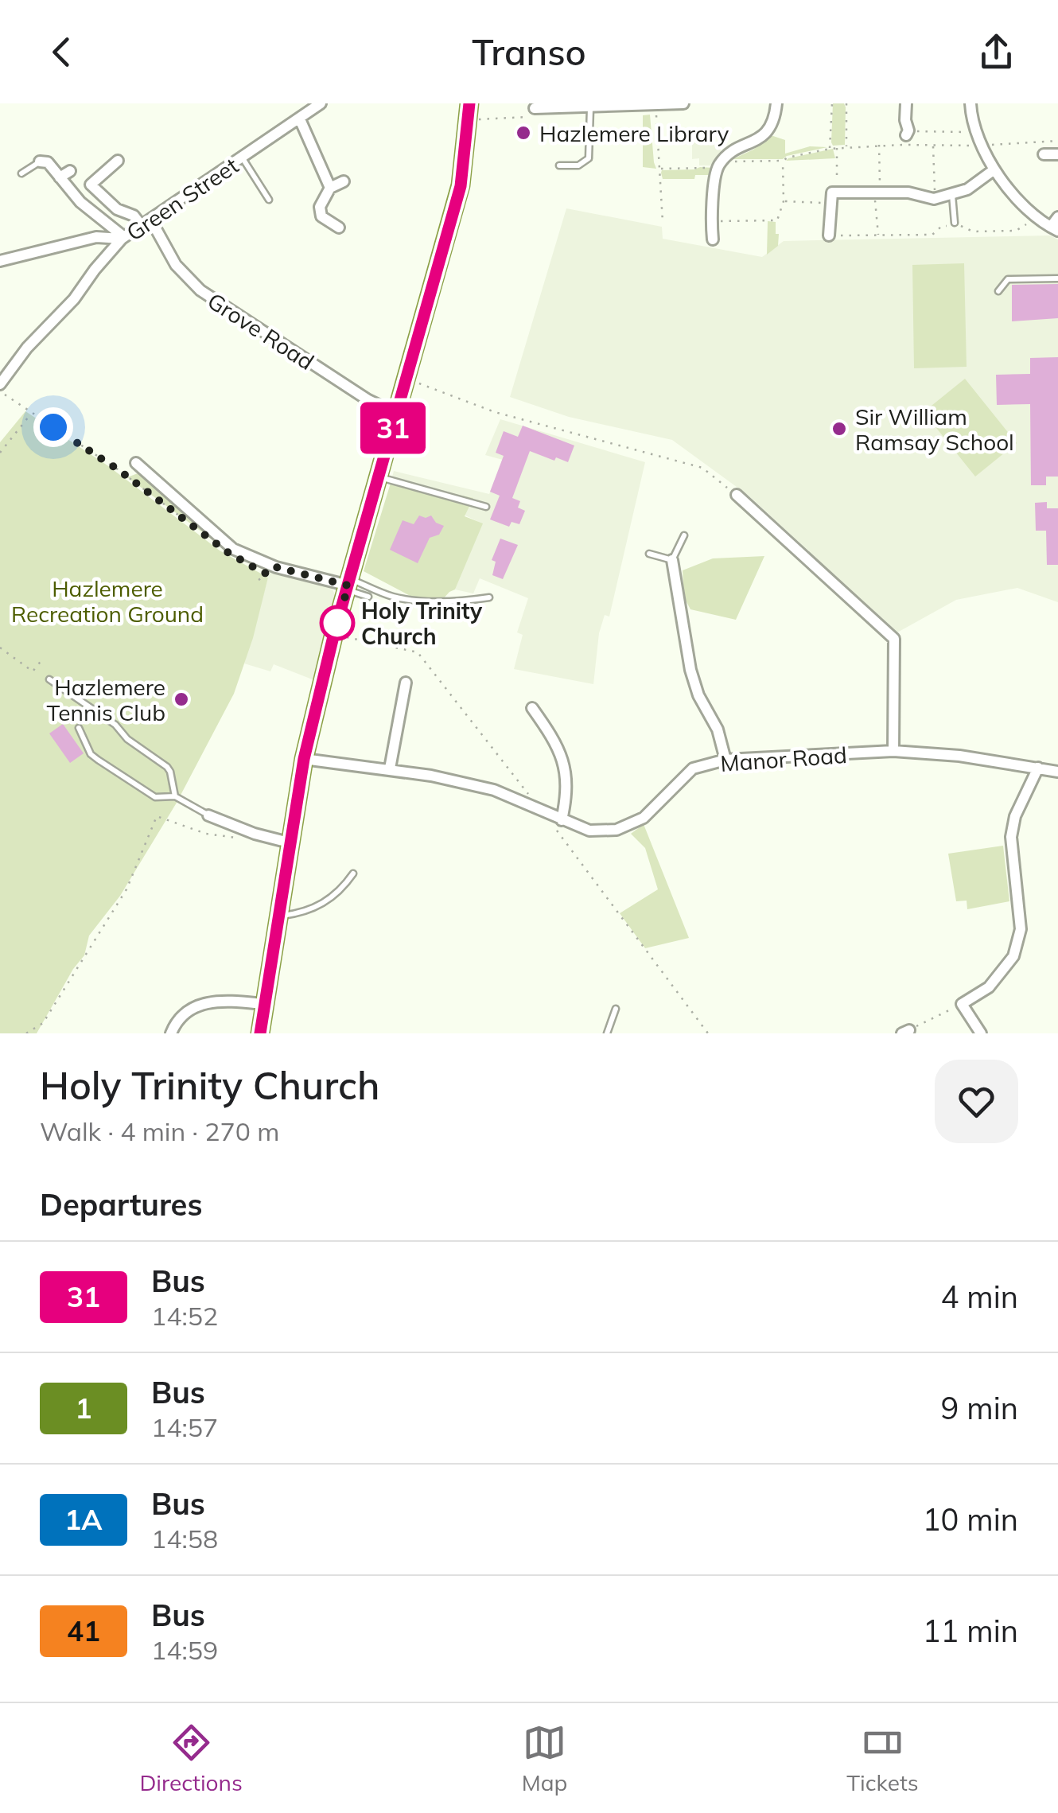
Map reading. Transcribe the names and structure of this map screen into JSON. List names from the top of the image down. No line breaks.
{"streets":{"street":["Green Street","Grove Road","Manor Road"]},"crossings":[["Green Street","Grove Road"]],"parks":["Hazlemere Recreation Ground"],"places":["Hazlemere Library","Sir William Ramsay School","Holy Trinity Church","Hazlemere Tennis Club"],"lines":["bus line 31"],"page":{"header":"Transo","on_map":"31","heading":[["Holy Trinity Church","Walk · 4 min · 270 m"],"Departures"],"list":[{"mark":"31","name":"Bus","note":"14:52","value":"4 min"},{"mark":"1","name":"Bus","note":"14:57","value":"9 min"},{"mark":"1A","name":"Bus","note":"14:58","value":"10 min"},{"mark":"41","name":"Bus","note":"14:59","value":"11 min"}],"tabs":["Directions","Map","Tickets"]}}
